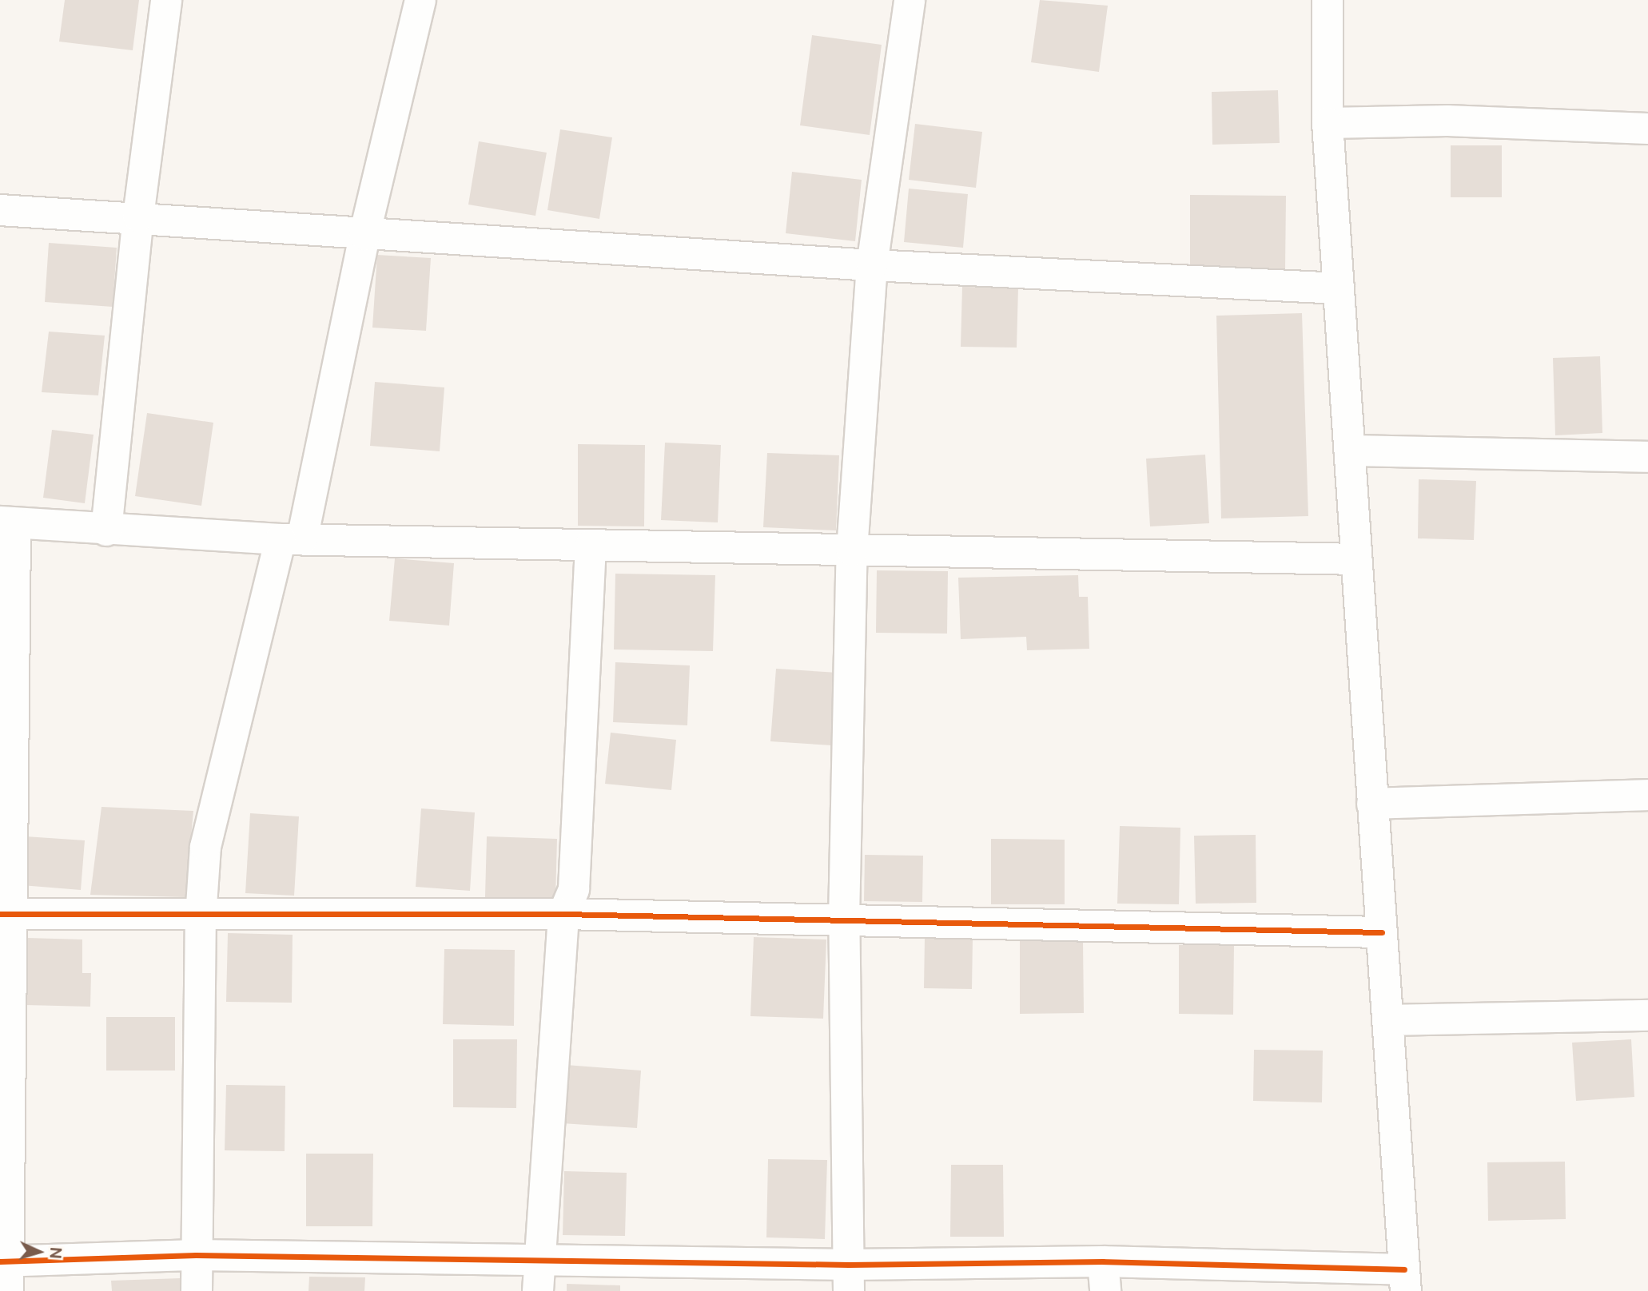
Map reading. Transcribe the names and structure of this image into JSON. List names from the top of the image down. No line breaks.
{"north":"right"}
